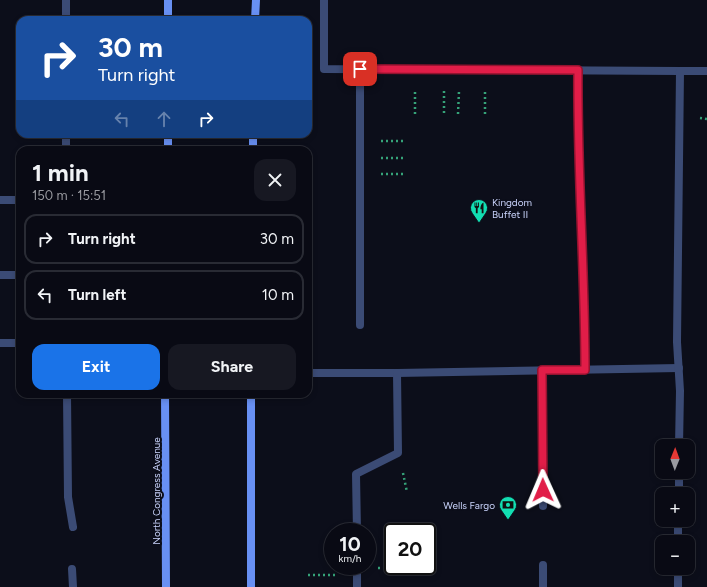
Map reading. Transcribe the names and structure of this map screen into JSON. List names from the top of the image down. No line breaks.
{"streets":{"main road":["North Congress Avenue"]},"places":{"restaurant":["Kingdom Buffet II"],"bank":["Wells Fargo"]},"north":"top","page":{"turn":["30 m","Turn right"],"heading":["1 min","150 m · 15:51"],"list":[{"name":"Turn right","value":"30 m"},{"name":"Turn left","value":"10 m"}],"buttons":["Exit","Share"],"map_buttons":["+","−"],"speed":"10 km/h","limit":"20"}}
